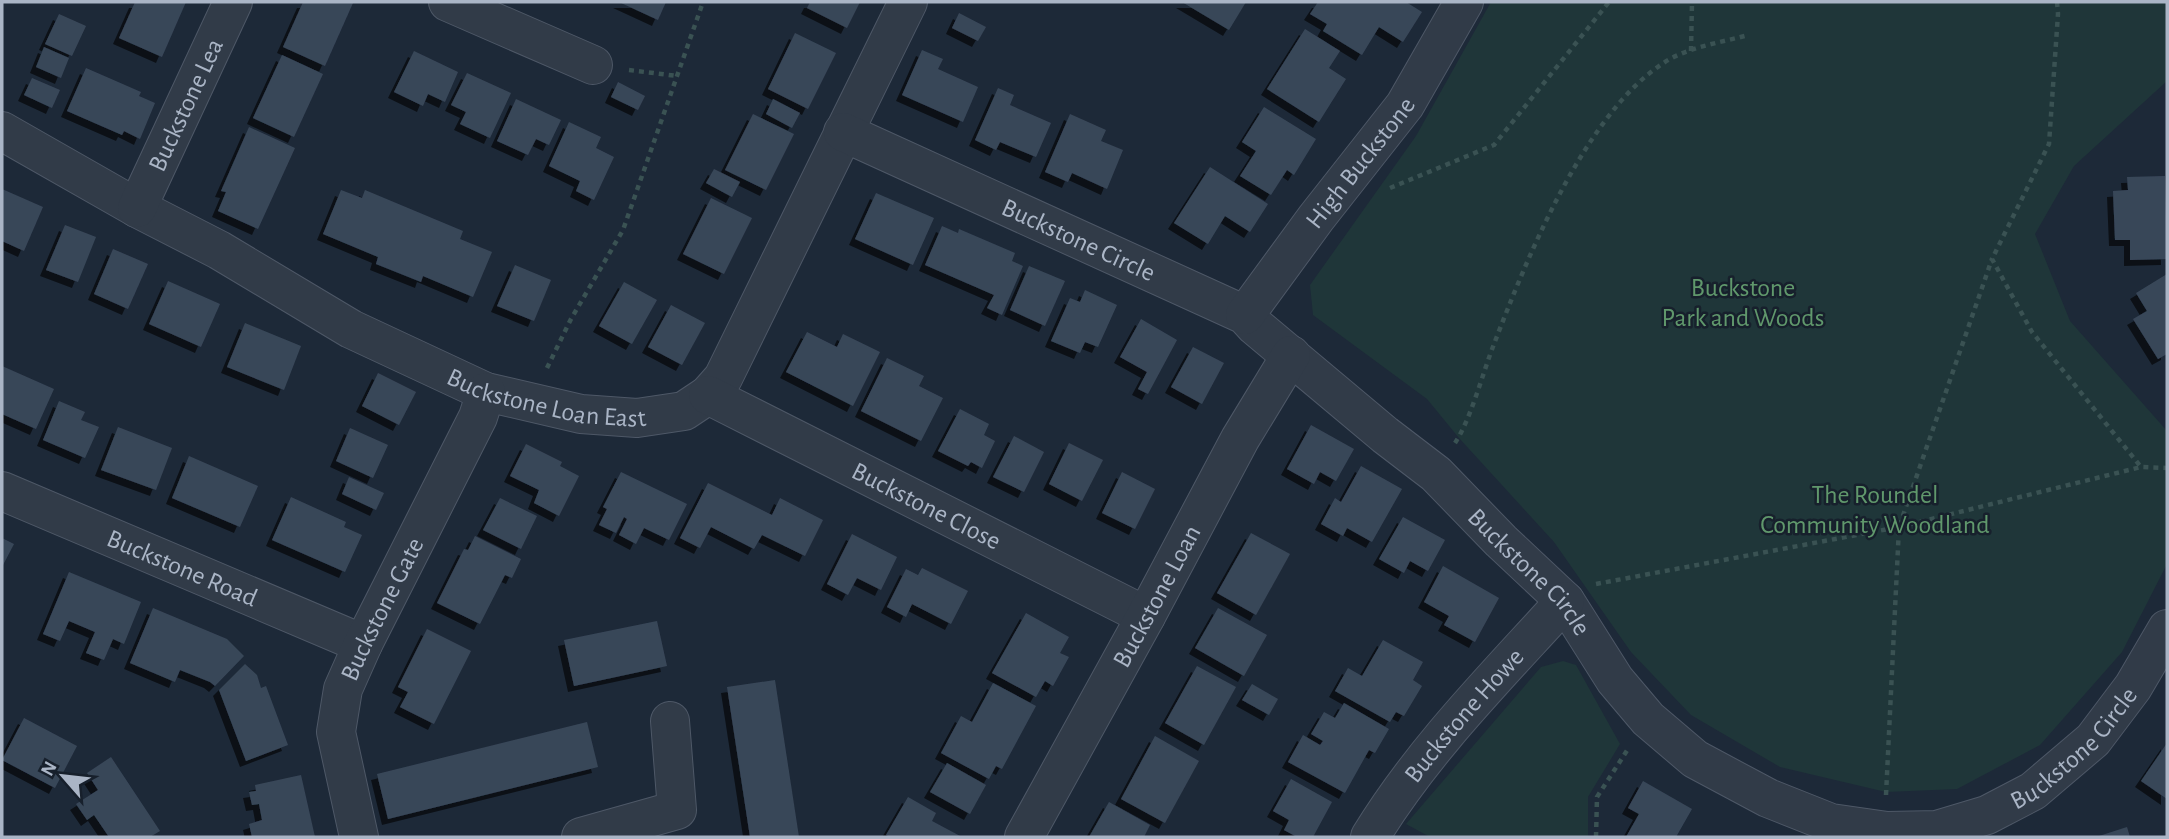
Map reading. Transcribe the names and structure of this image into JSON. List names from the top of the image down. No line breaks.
{"streets":{"street":["Buckstone Lea","High Buckstone","Buckstone Circle","Buckstone Loan East","Buckstone Close","Buckstone Road","Buckstone Loan","Buckstone Gate","Buckstone Howe"]},"crossings":[["Buckstone Lea","Buckstone Loan East"],["High Buckstone","Buckstone Circle"],["Buckstone Circle","Buckstone Loan East"],["Buckstone Circle","Buckstone Loan"],["Buckstone Circle","Buckstone Howe"],["Buckstone Loan East","Buckstone Close"],["Buckstone Loan East","Buckstone Gate"],["Buckstone Close","Buckstone Loan"],["Buckstone Road","Buckstone Gate"]],"parks":["Buckstone Park and Woods","The Roundel Community Woodland"],"north":"top left"}
